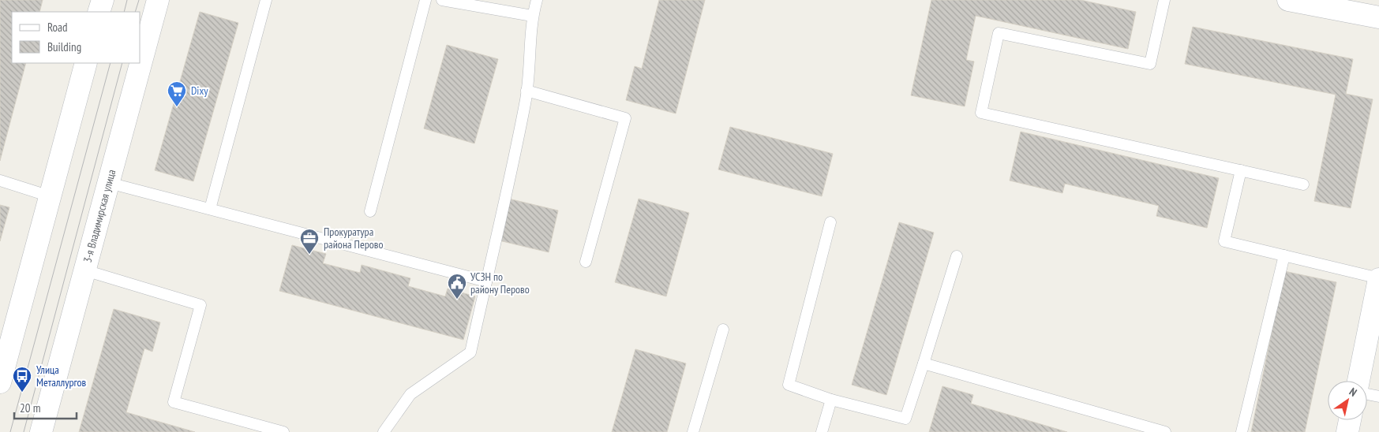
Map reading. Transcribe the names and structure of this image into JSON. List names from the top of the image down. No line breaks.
{"streets":{"street":["3-я Владимирская улица"]},"places":{"supermarket":["Dixy"],"office":["Прокуратура района Перово"],"public building":["УСЗН по району Перово"],"bus stop":["Улица Металлургов"]},"legend":["Road","Building"],"scale_bar":"20 m","north":"top right"}
